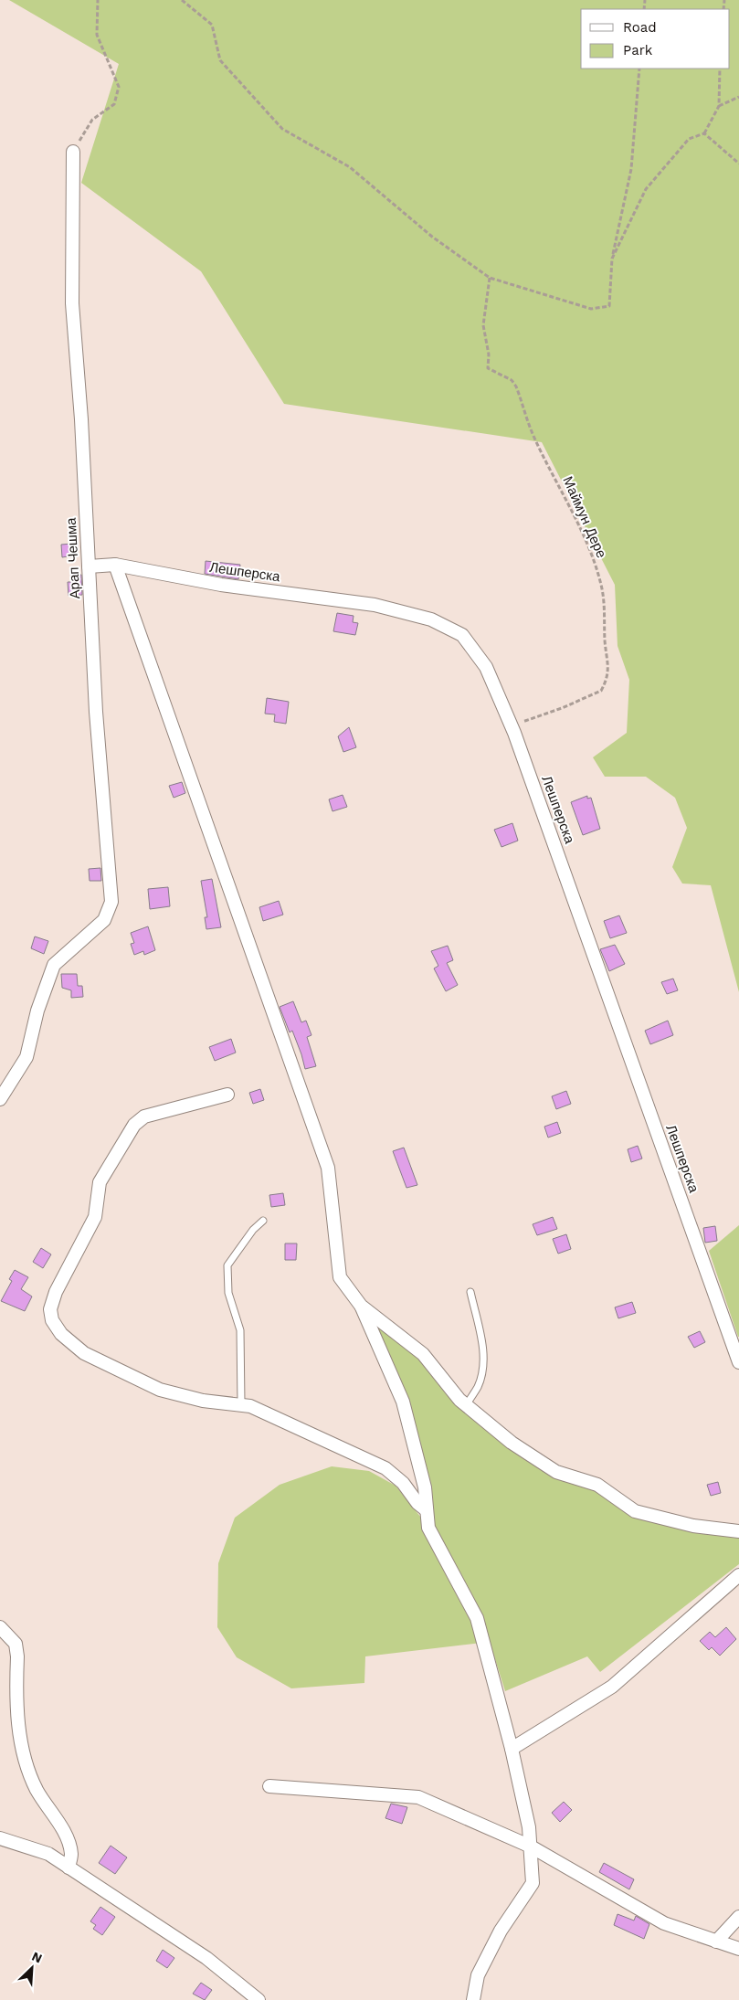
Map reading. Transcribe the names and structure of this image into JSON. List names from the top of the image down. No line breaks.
{"streets":{"street":["Арап Чешма","Лешперска"],"path":["Маймун Дере"]},"crossings":[["Маймун Дере","Лешперска"],["Арап Чешма","Лешперска"]],"legend":["Road","Park"],"north":"top right"}
